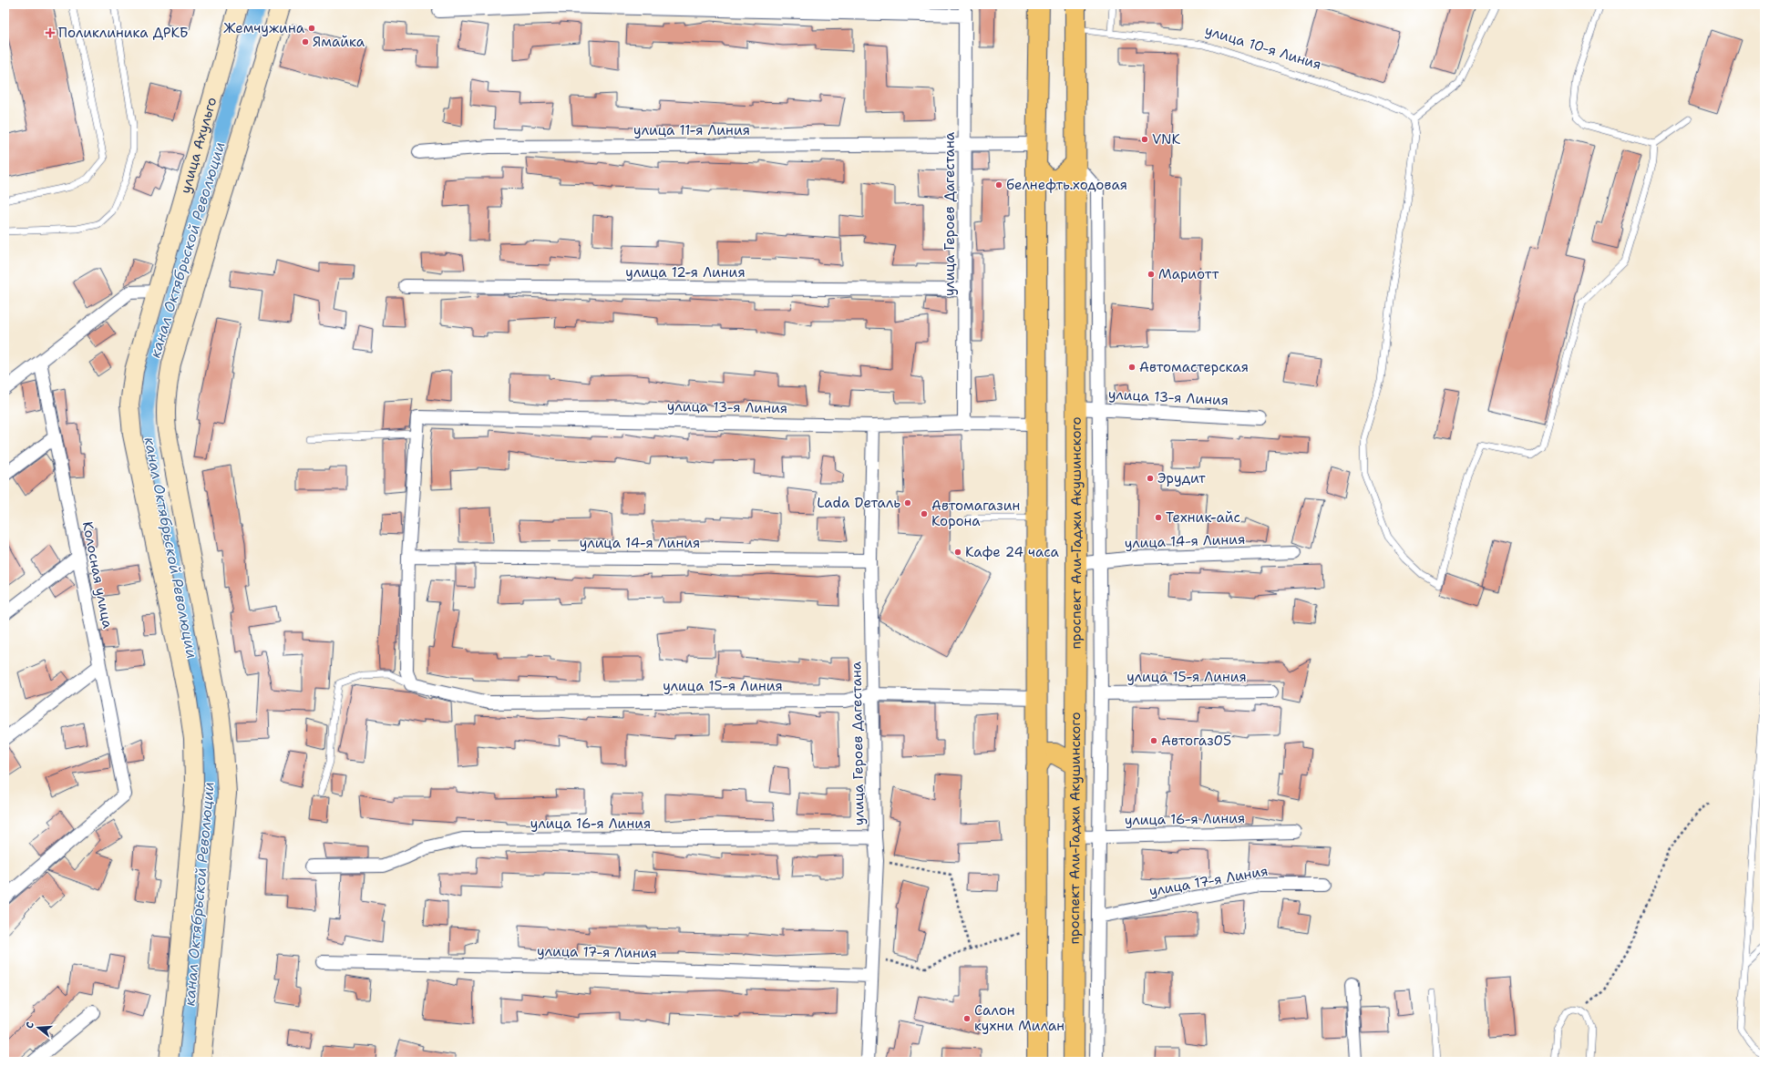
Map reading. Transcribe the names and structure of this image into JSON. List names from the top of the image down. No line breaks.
{"streets":{"main road":["улица Ахульго","проспект Али-Гаджи Акушинского"],"street":["улица 11-я Линия","улица Героев Дагестана","улица 12-я Линия","улица 13-я Линия","улица 14-я Линия","Колосная улица","улица 15-я Линия","улица 16-я Линия","улица 17-я Линия"],"lane":["улица 10-я Линия"]},"crossings":[["улица 10-я Линия","проспект Али-Гаджи Акушинского"],["улица 11-я Линия","улица Героев Дагестана"],["улица Героев Дагестана","улица 12-я Линия"],["улица Героев Дагестана","улица 13-я Линия"],["улица Героев Дагестана","улица 14-я Линия"],["улица Героев Дагестана","улица 15-я Линия"],["улица Героев Дагестана","улица 16-я Линия"],["улица Героев Дагестана","улица 17-я Линия"],["улица 13-я Линия","проспект Али-Гаджи Акушинского"],["проспект Али-Гаджи Акушинского","улица 14-я Линия"],["проспект Али-Гаджи Акушинского","улица 16-я Линия"]],"water":["канал Октябрьской Революции"],"places":{"other":["Жемчужина","Ямайка","VNK","белнефть.ходовая","Мариотт","Автомастерская","Эрудит","Lada Dеталь","Автомагазин Корона","Техник-айс","Кафе 24 часа","Автогаз05","Салон кухни Милан"],"health":["Поликлиника ДРКБ"]},"north":"left"}
